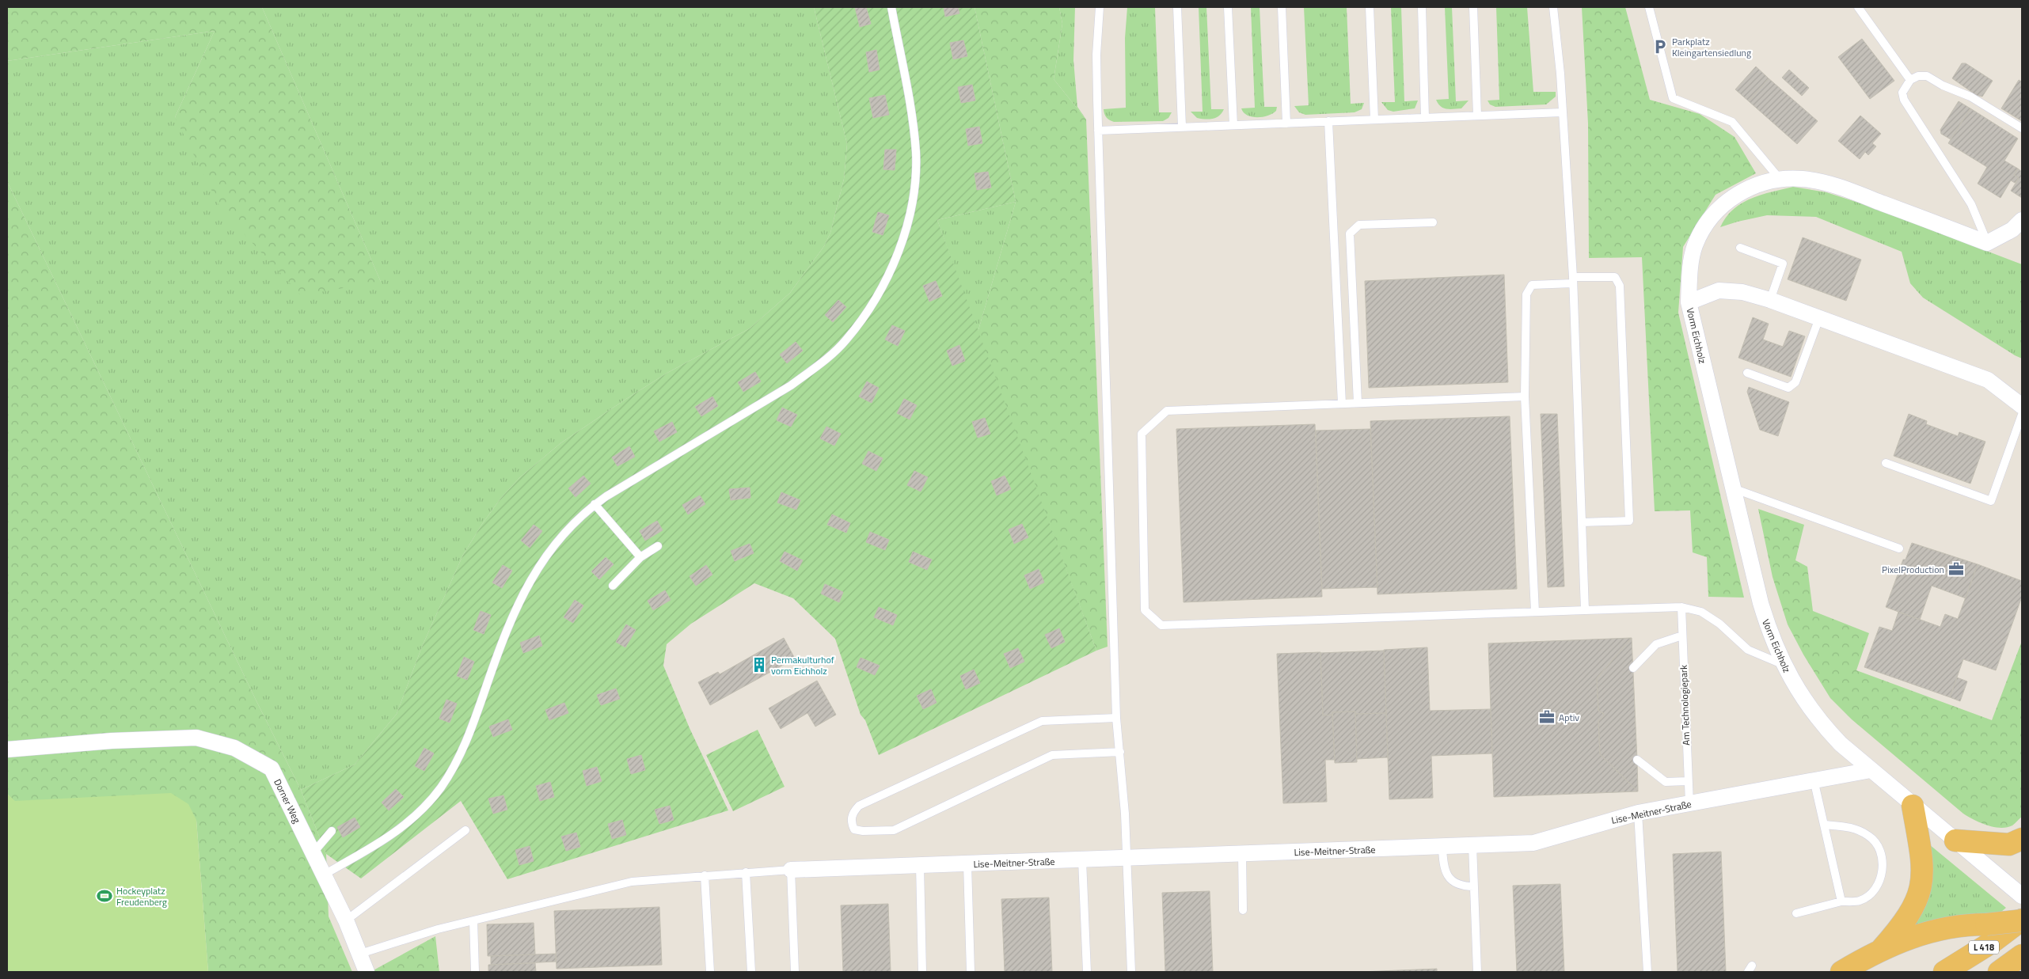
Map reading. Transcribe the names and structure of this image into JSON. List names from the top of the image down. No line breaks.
{"streets":{"highway":["L 418"],"street":["Vorm Eichholz","Dorner Weg","Lise-Meitner-Straße"],"lane":["Am Technologiepark"]},"crossings":[["Vorm Eichholz","Lise-Meitner-Straße"],["Am Technologiepark","Lise-Meitner-Straße"]],"places":{"parking":["Parkplatz Kleingartensiedlung"],"office":["PixelProduction","Aptiv"],"building":["Permakulturhof vorm Eichholz"],"sports":["Hockeyplatz Freudenberg"]}}
